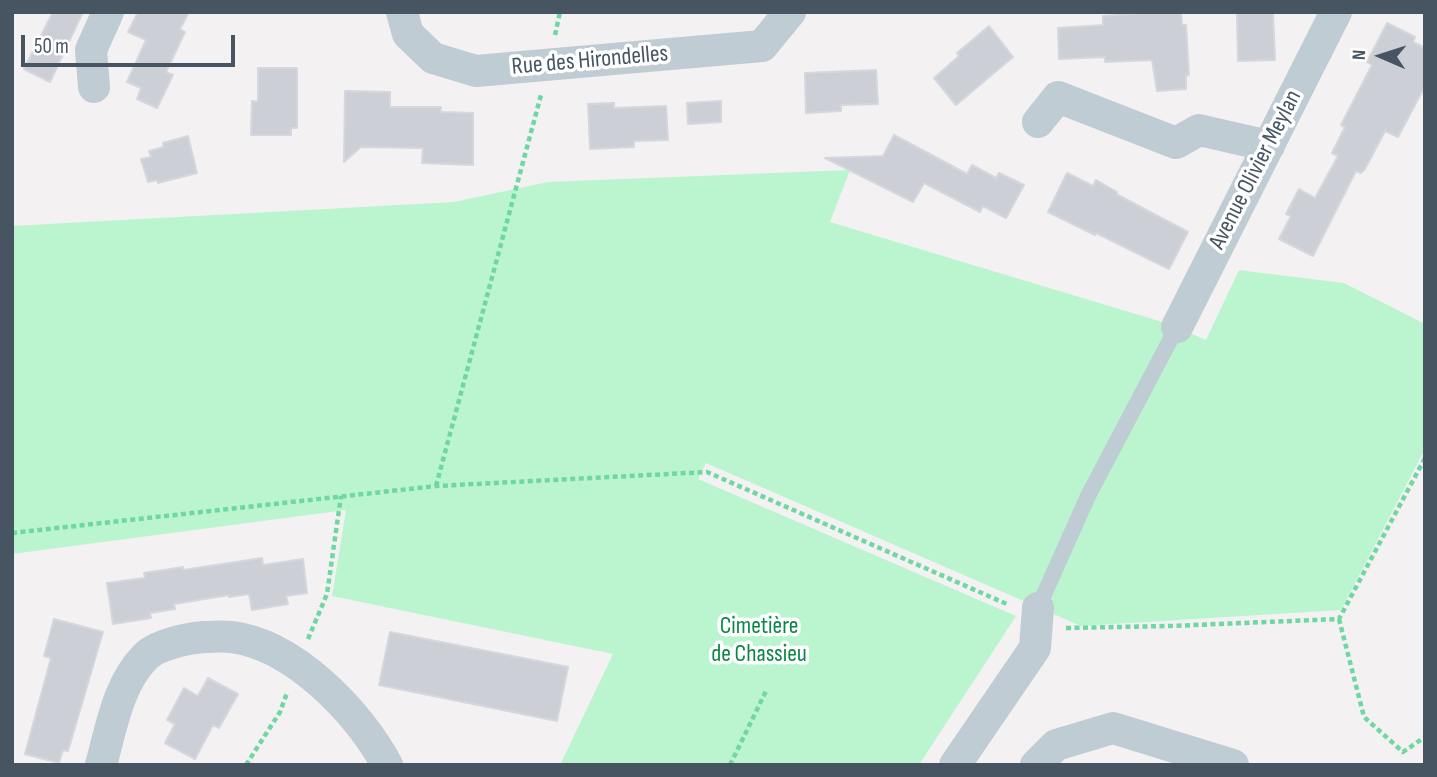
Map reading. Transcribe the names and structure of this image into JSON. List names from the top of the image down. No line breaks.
{"streets":{"street":["Rue des Hirondelles","Avenue Olivier Meylan"]},"parks":["Cimetière de Chassieu"],"scale_bar":"50 m","north":"left"}
